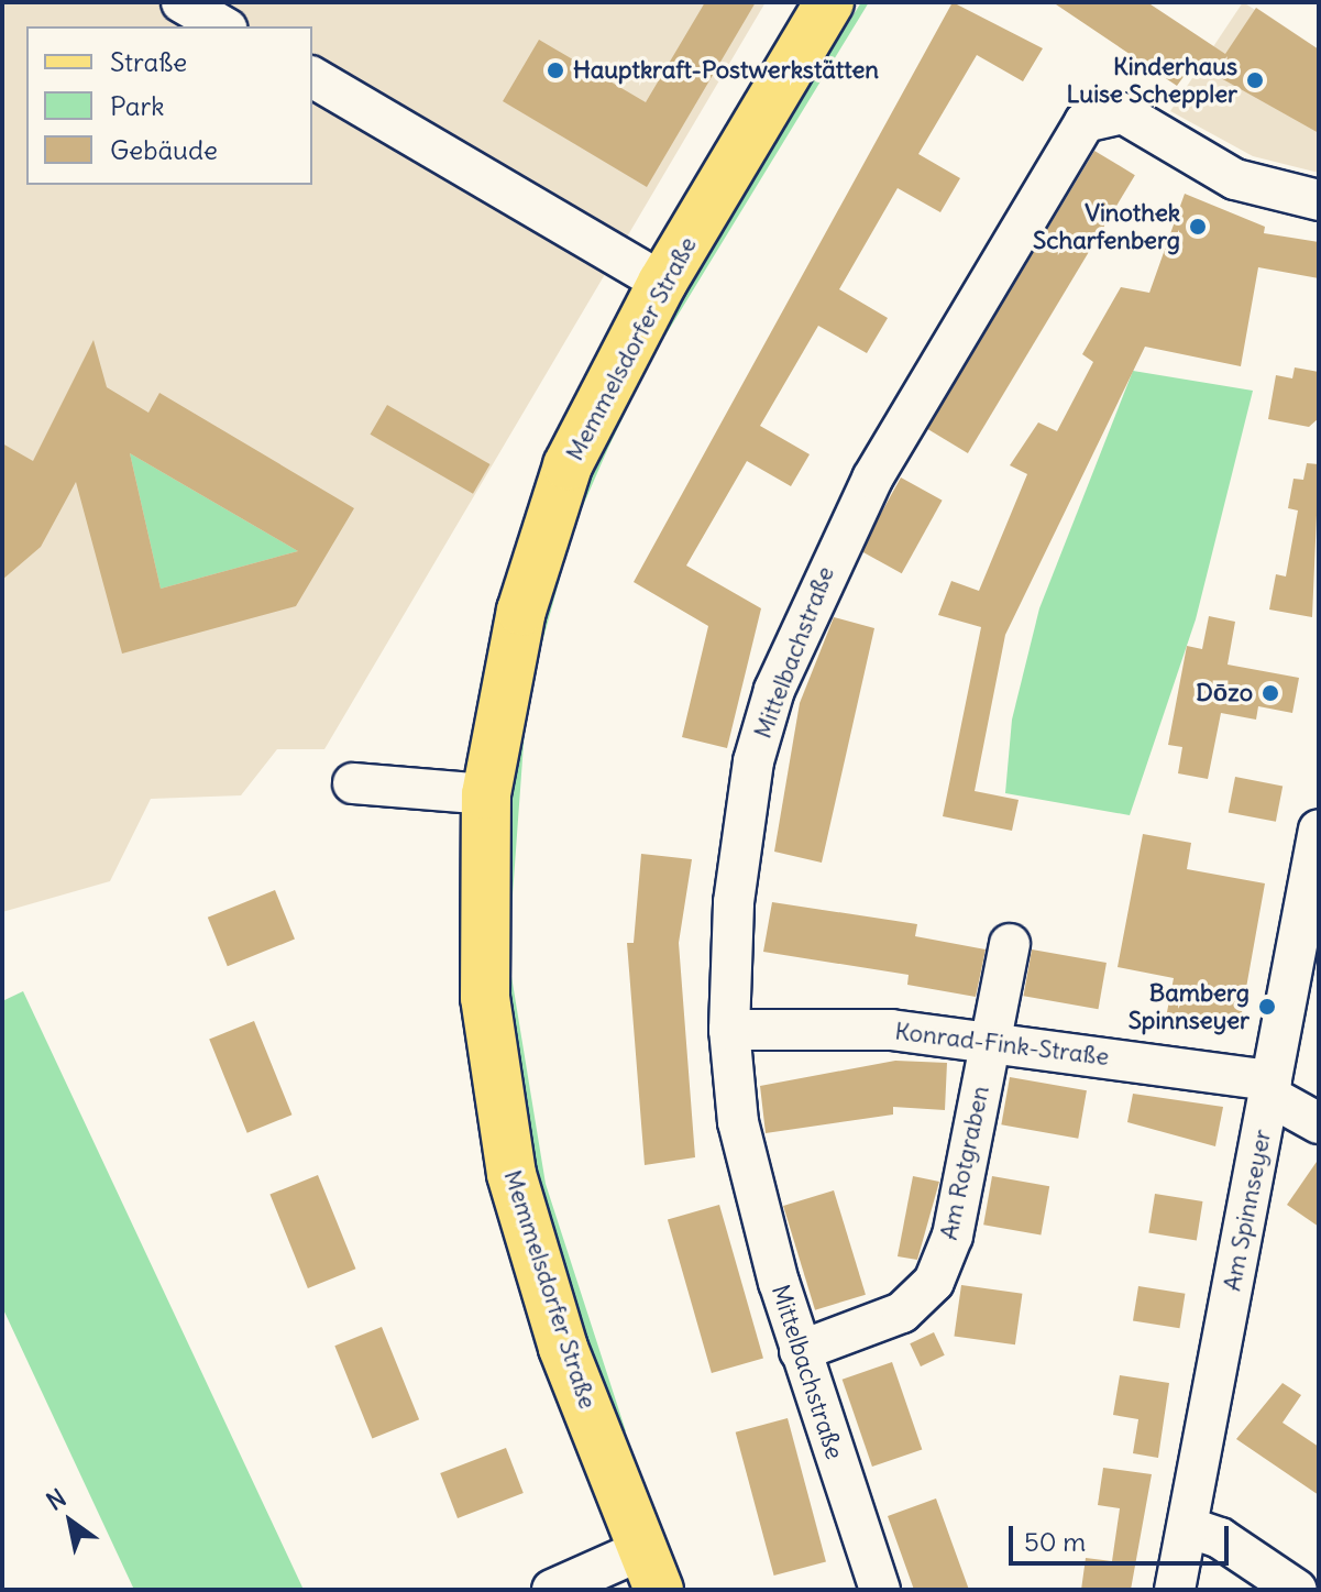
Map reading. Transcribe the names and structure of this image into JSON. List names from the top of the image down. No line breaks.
{"streets":{"main road":["Memmelsdorfer Straße"],"street":["Mittelbachstraße","Konrad-Fink-Straße","Am Rotgraben","Am Spinnseyer"]},"crossings":[["Mittelbachstraße","Konrad-Fink-Straße"],["Mittelbachstraße","Am Rotgraben"],["Konrad-Fink-Straße","Am Rotgraben"],["Konrad-Fink-Straße","Am Spinnseyer"]],"places":["Hauptkraft-Postwerkstätten","Kinderhaus Luise Scheppler","Vinothek Scharfenberg","Dōzo","Bamberg Spinnseyer"],"legend":["Straße","Park","Gebäude"],"scale_bar":"50 m","north":"top left"}
